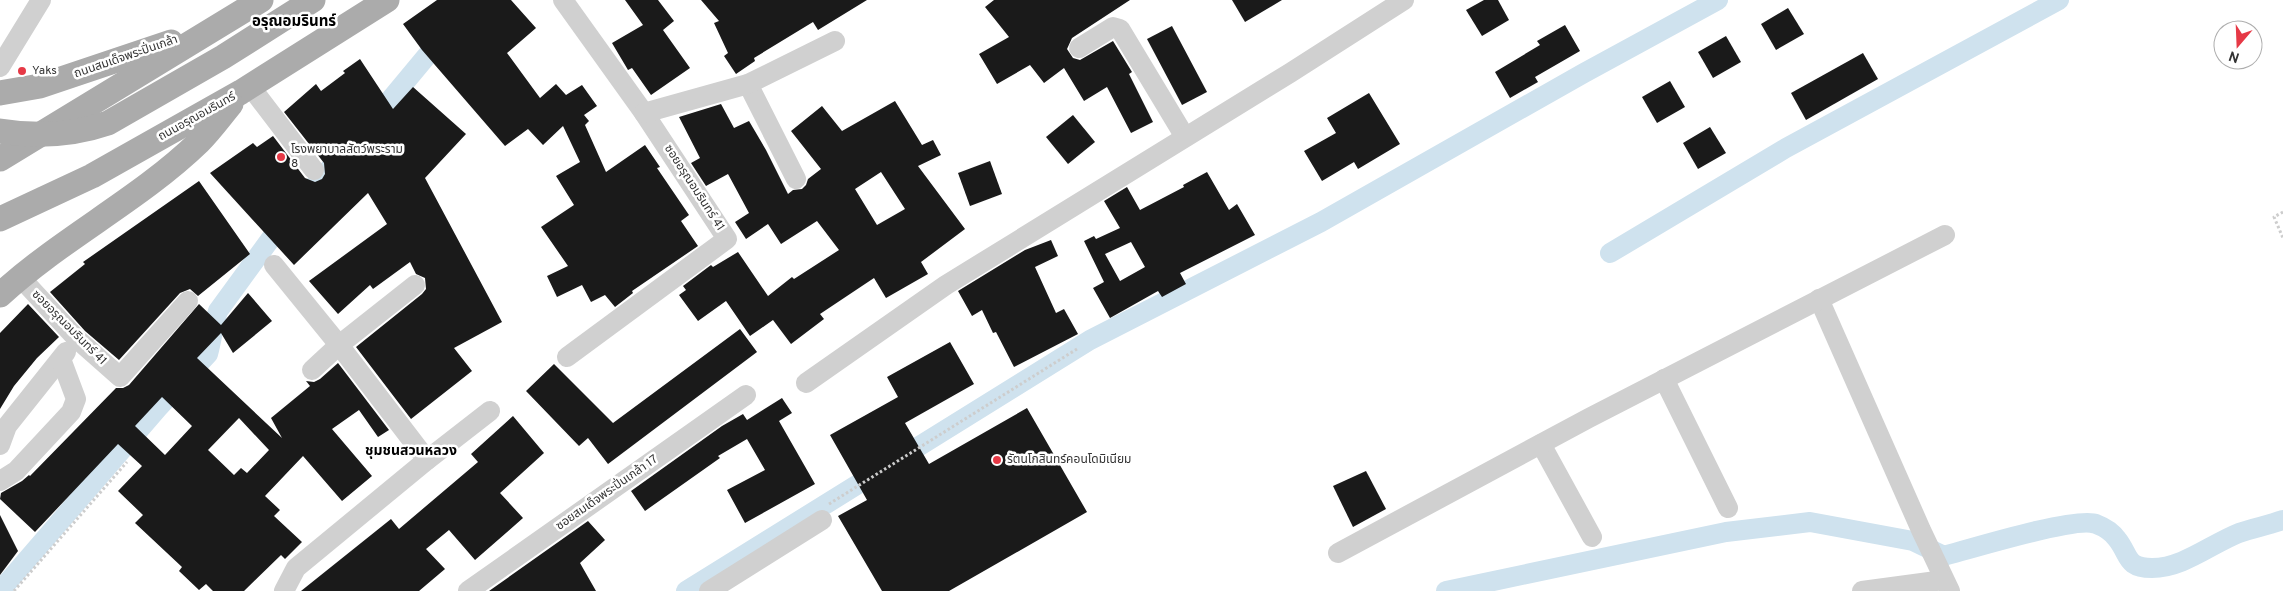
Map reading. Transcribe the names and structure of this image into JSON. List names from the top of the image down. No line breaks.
{"streets":{"main road":["ถนนสมเด็จพระปิ่นเกล้า","ถนนอรุณอมรินทร์"],"street":["ซอยอรุณอมรินทร์ 41","ซอยสมเด็จพระปิ่นเกล้า 17"]},"districts":["อรุณอมรินทร์","ชุมชนสวนหลวง"],"places":["Yaks","โรงพยาบาลสัตว์พระราม 8","รัตนโกสินทร์คอนโดมิเนียม"],"north":"bottom"}
